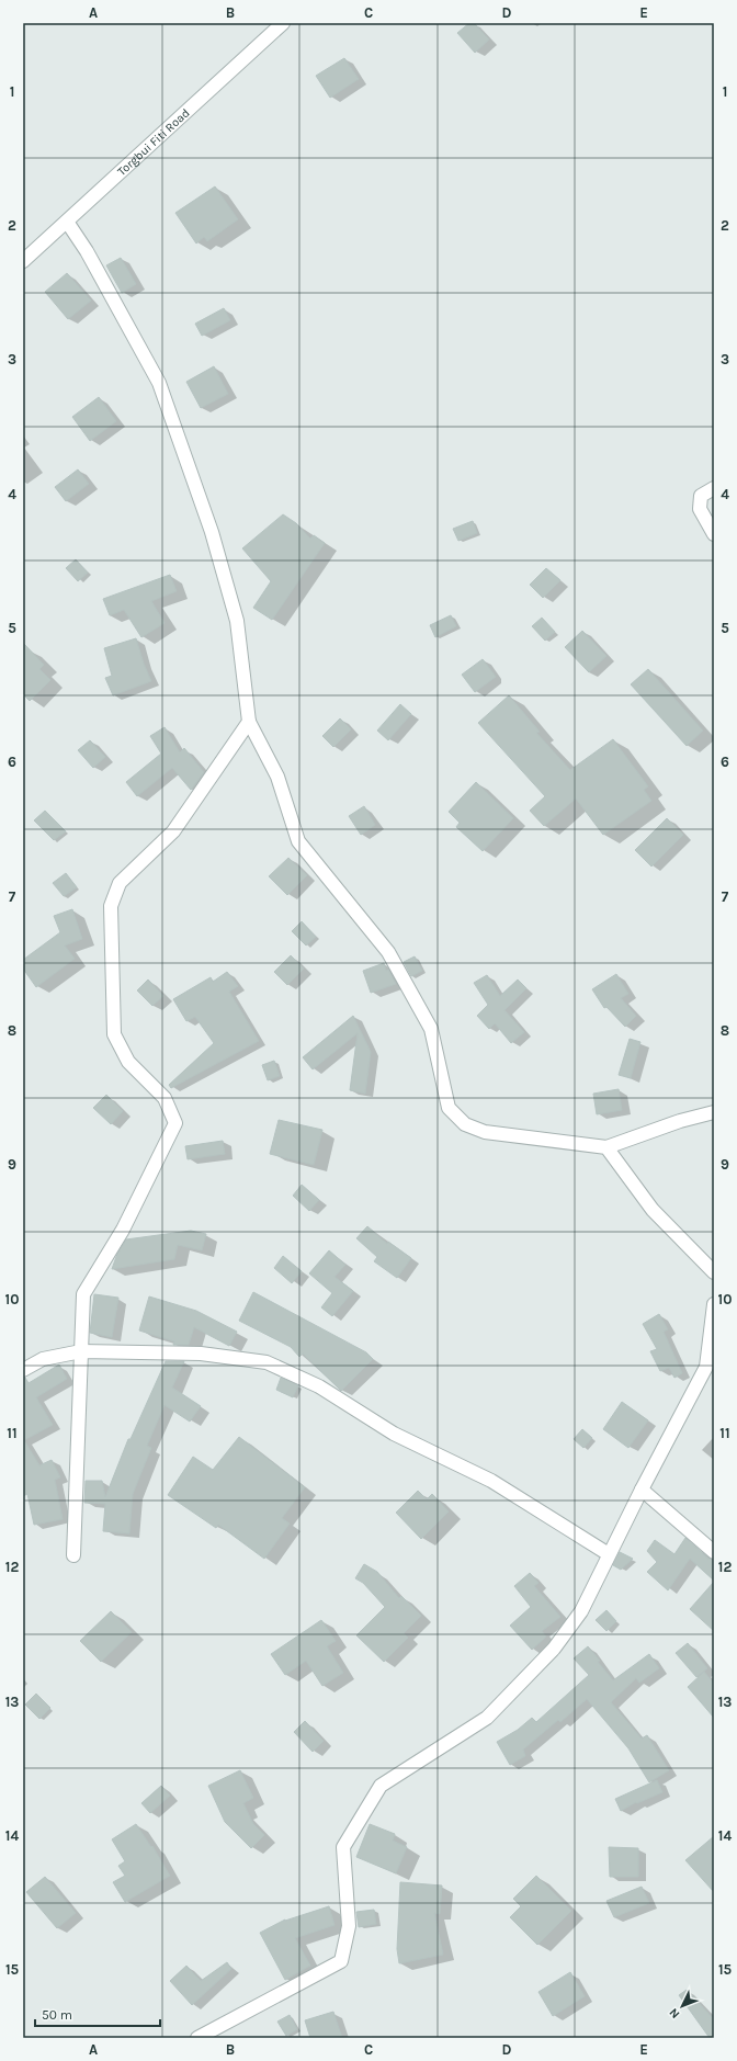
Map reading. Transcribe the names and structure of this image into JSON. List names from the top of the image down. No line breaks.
{"streets":{"street":["Torgbui Fiti Road"]},"scale_bar":"50 m","north":"bottom left","grid":{"columns":["A","B","C","D","E"],"rows":["1","2","3","4","5","6","7","8","9","10","11","12","13","14","15"]}}
